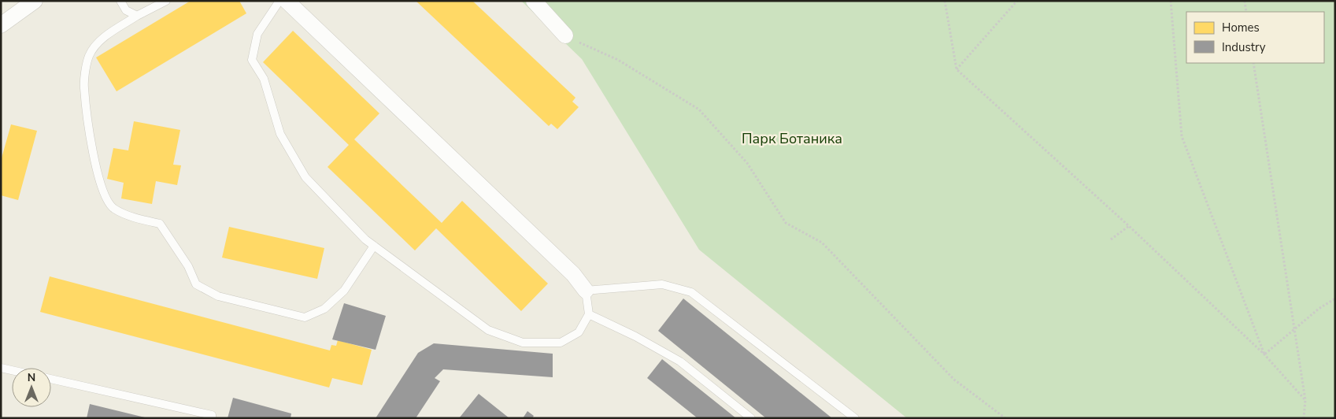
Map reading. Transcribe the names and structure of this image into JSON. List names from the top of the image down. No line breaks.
{"parks":["Парк Ботаника"],"legend":["Homes","Industry"],"north":"top"}
